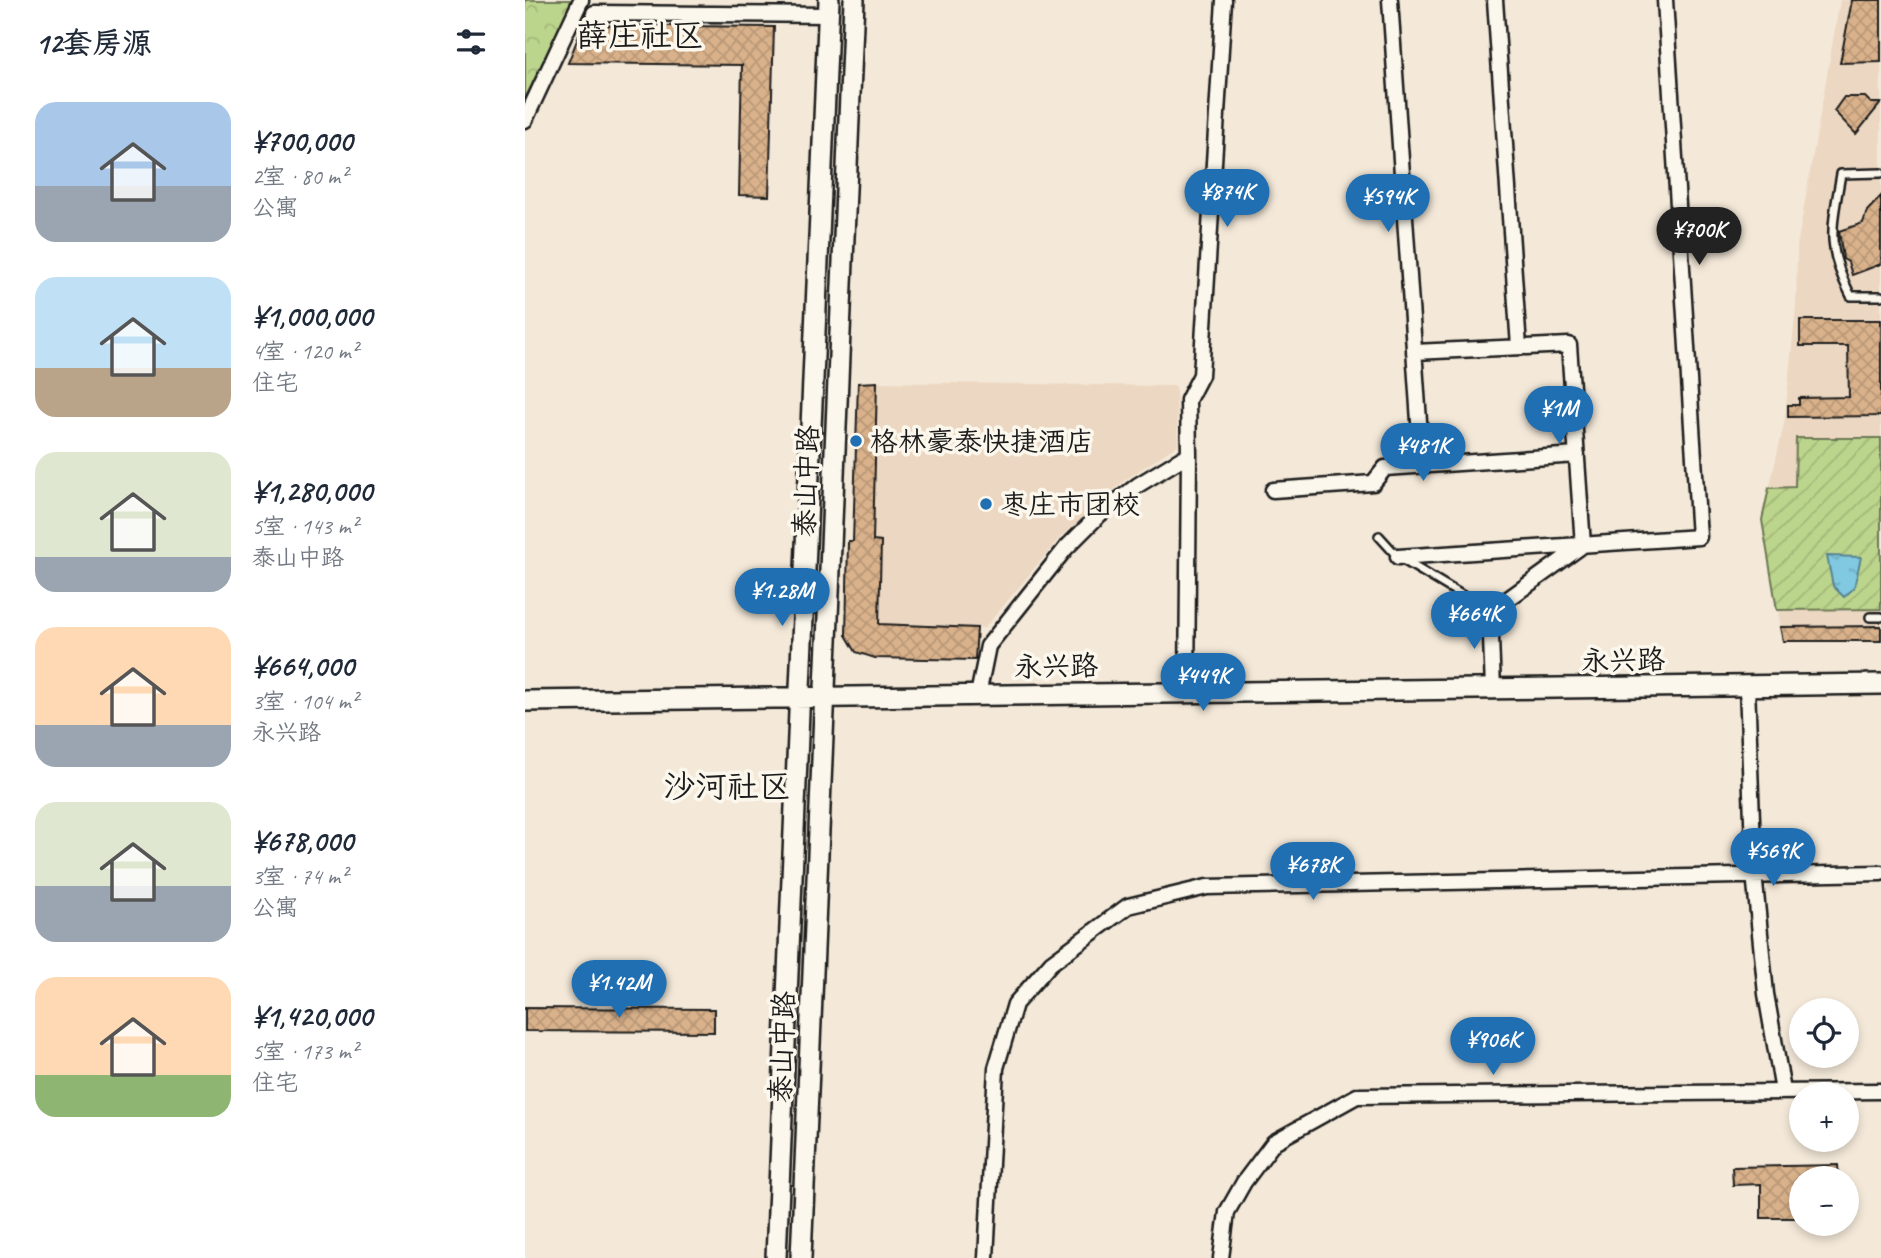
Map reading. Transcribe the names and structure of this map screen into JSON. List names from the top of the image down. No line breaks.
{"streets":{"main road":["泰山中路","永兴路"]},"crossings":[["泰山中路","永兴路"]],"districts":["薛庄社区","沙河社区"],"places":["格林豪泰快捷酒店","枣庄市团校"],"page":{"heading":"12套房源","list":[{"name":"¥700,000","note":"2室 · 80 m² · 公寓"},{"name":"¥1,000,000","note":"4室 · 120 m² · 住宅"},{"name":"¥1,280,000","note":"5室 · 143 m² · 泰山中路"},{"name":"¥664,000","note":"3室 · 104 m² · 永兴路"},{"name":"¥678,000","note":"3室 · 74 m² · 公寓"},{"name":"¥1,420,000","note":"5室 · 173 m² · 住宅"}],"price":["¥874K","¥594K","¥700K","¥1M","¥481K","¥1.28M","¥664K","¥449K","¥569K","¥678K","¥1.42M","¥906K"],"map_buttons":["+","−"]}}
